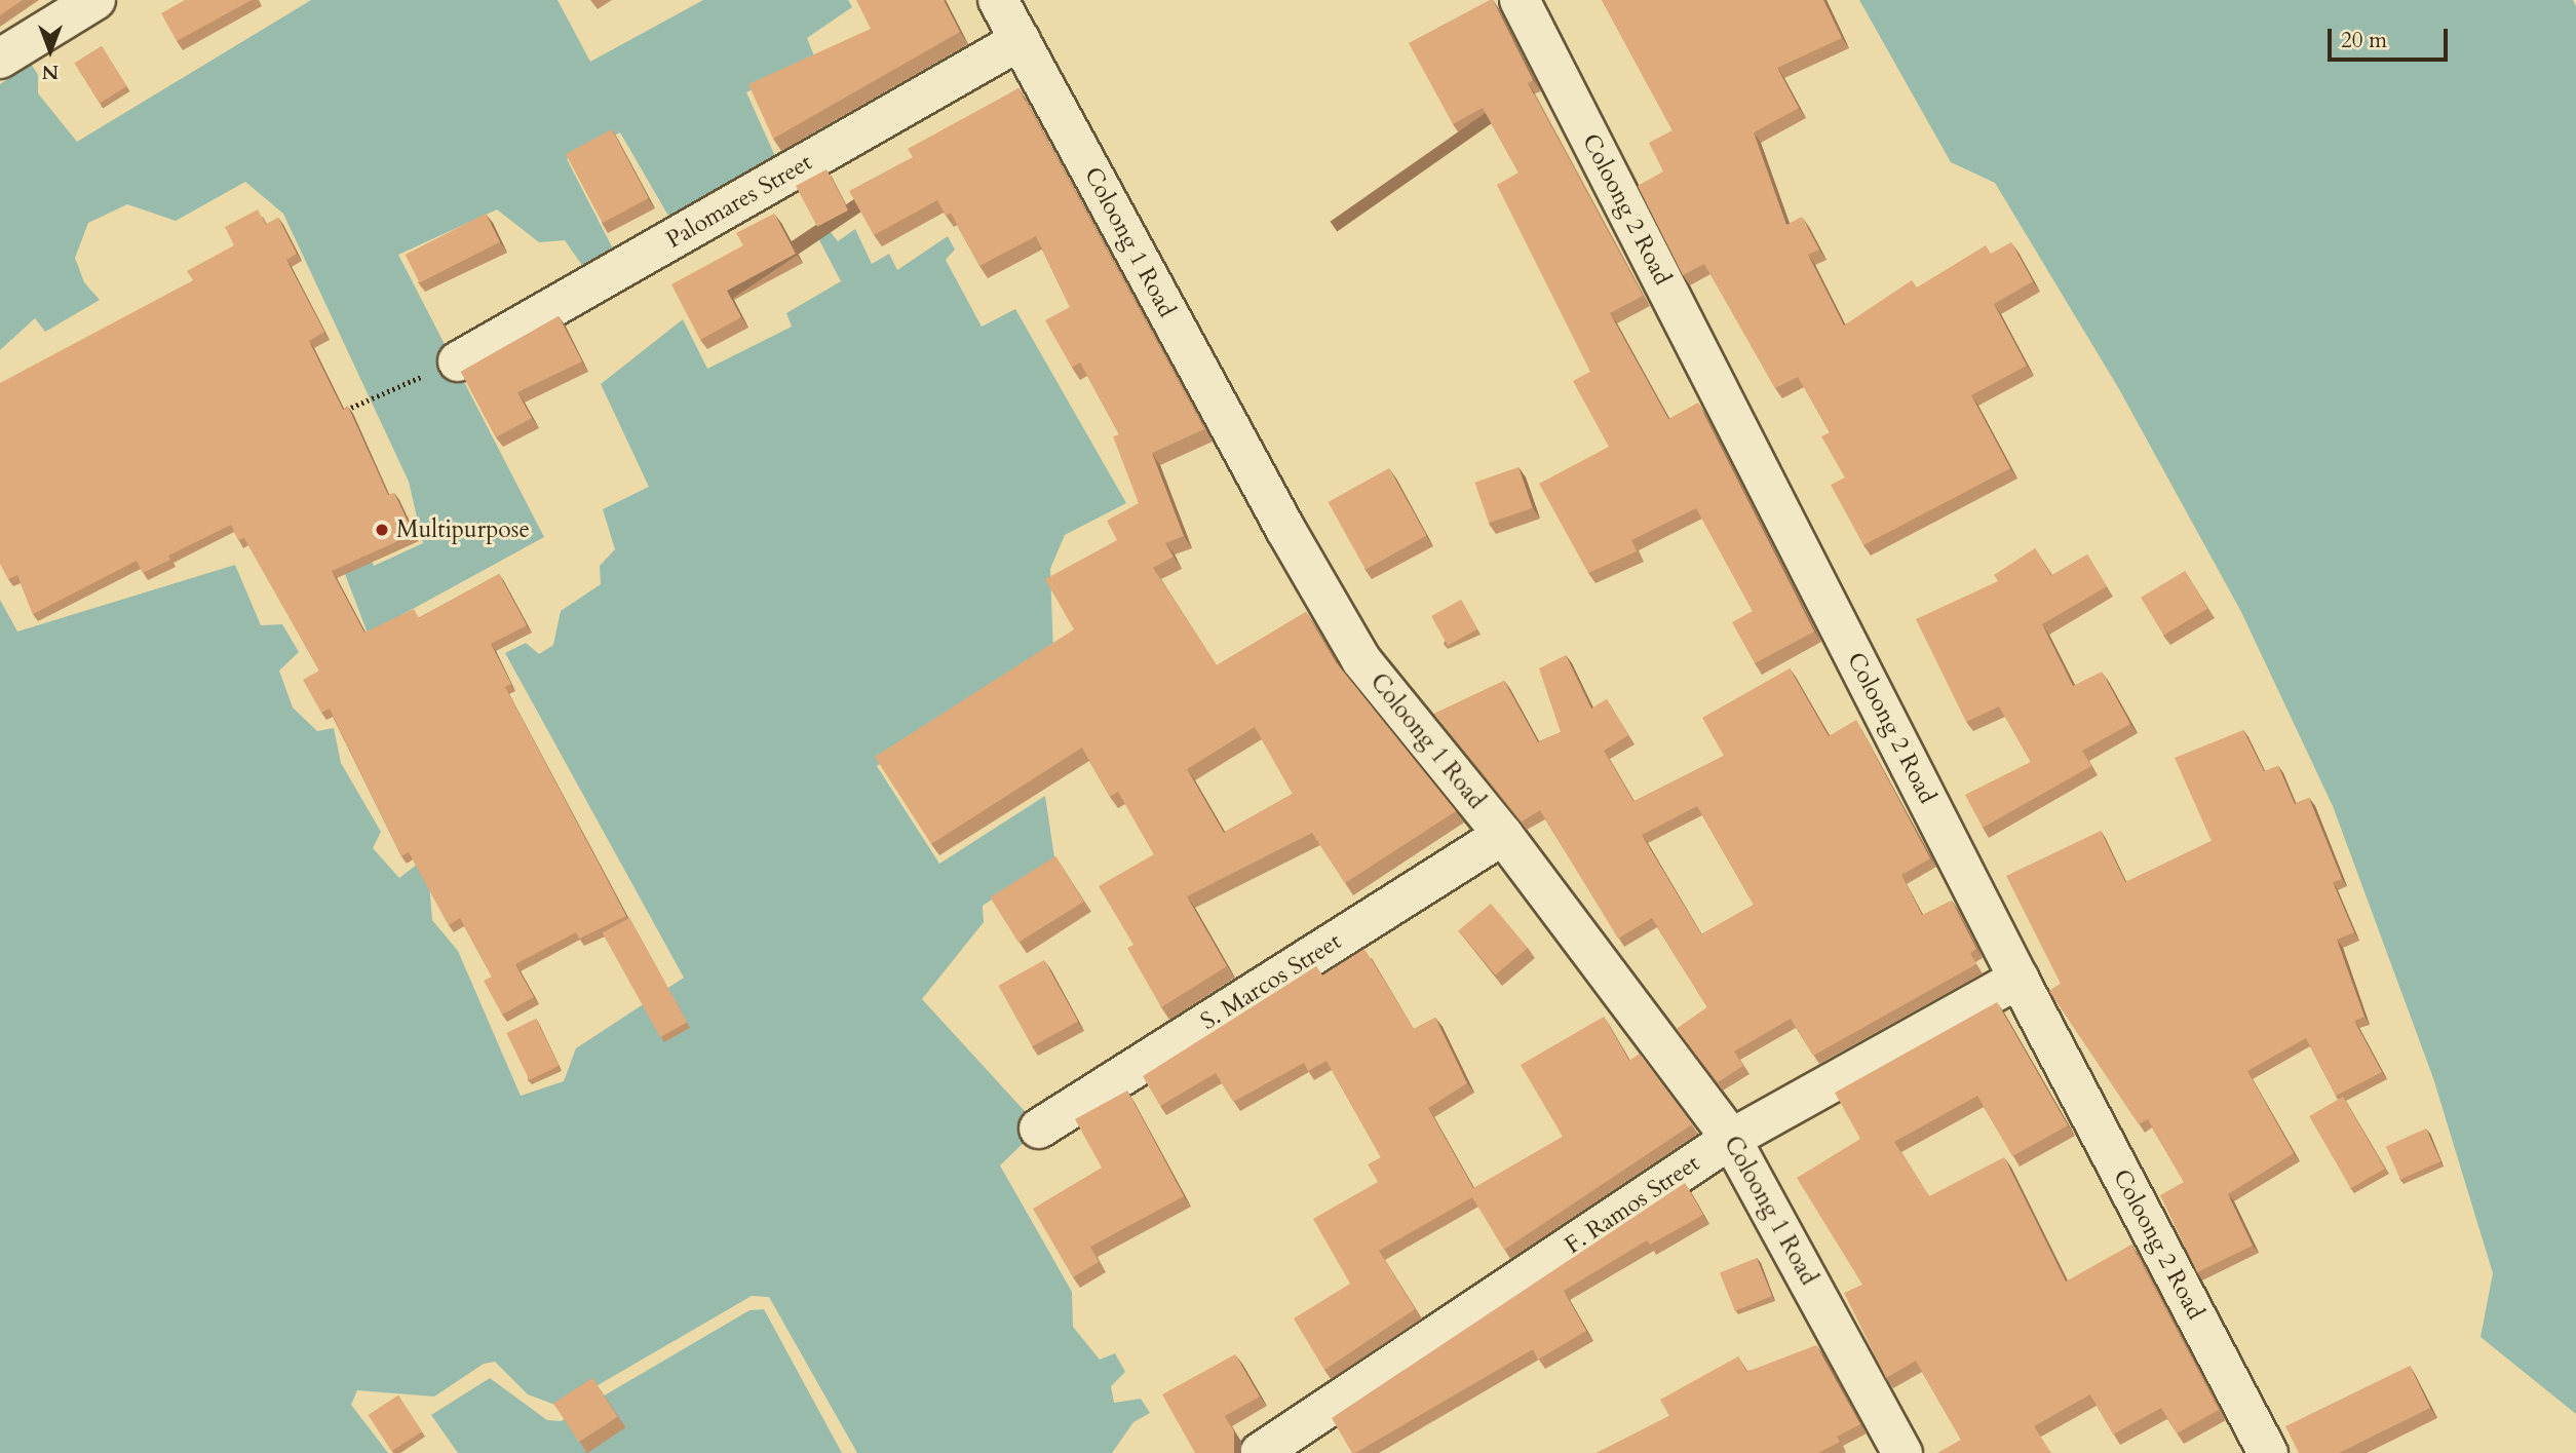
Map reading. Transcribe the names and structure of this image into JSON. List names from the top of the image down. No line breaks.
{"streets":{"street":["Palomares Street","Coloong 2 Road","Coloong 1 Road","S. Marcos Street","F. Ramos Street"]},"crossings":[["Palomares Street","Coloong 1 Road"],["Coloong 2 Road","F. Ramos Street"],["Coloong 1 Road","S. Marcos Street"],["Coloong 1 Road","F. Ramos Street"]],"places":["Multipurpose"],"scale_bar":"20 m","north":"bottom"}
